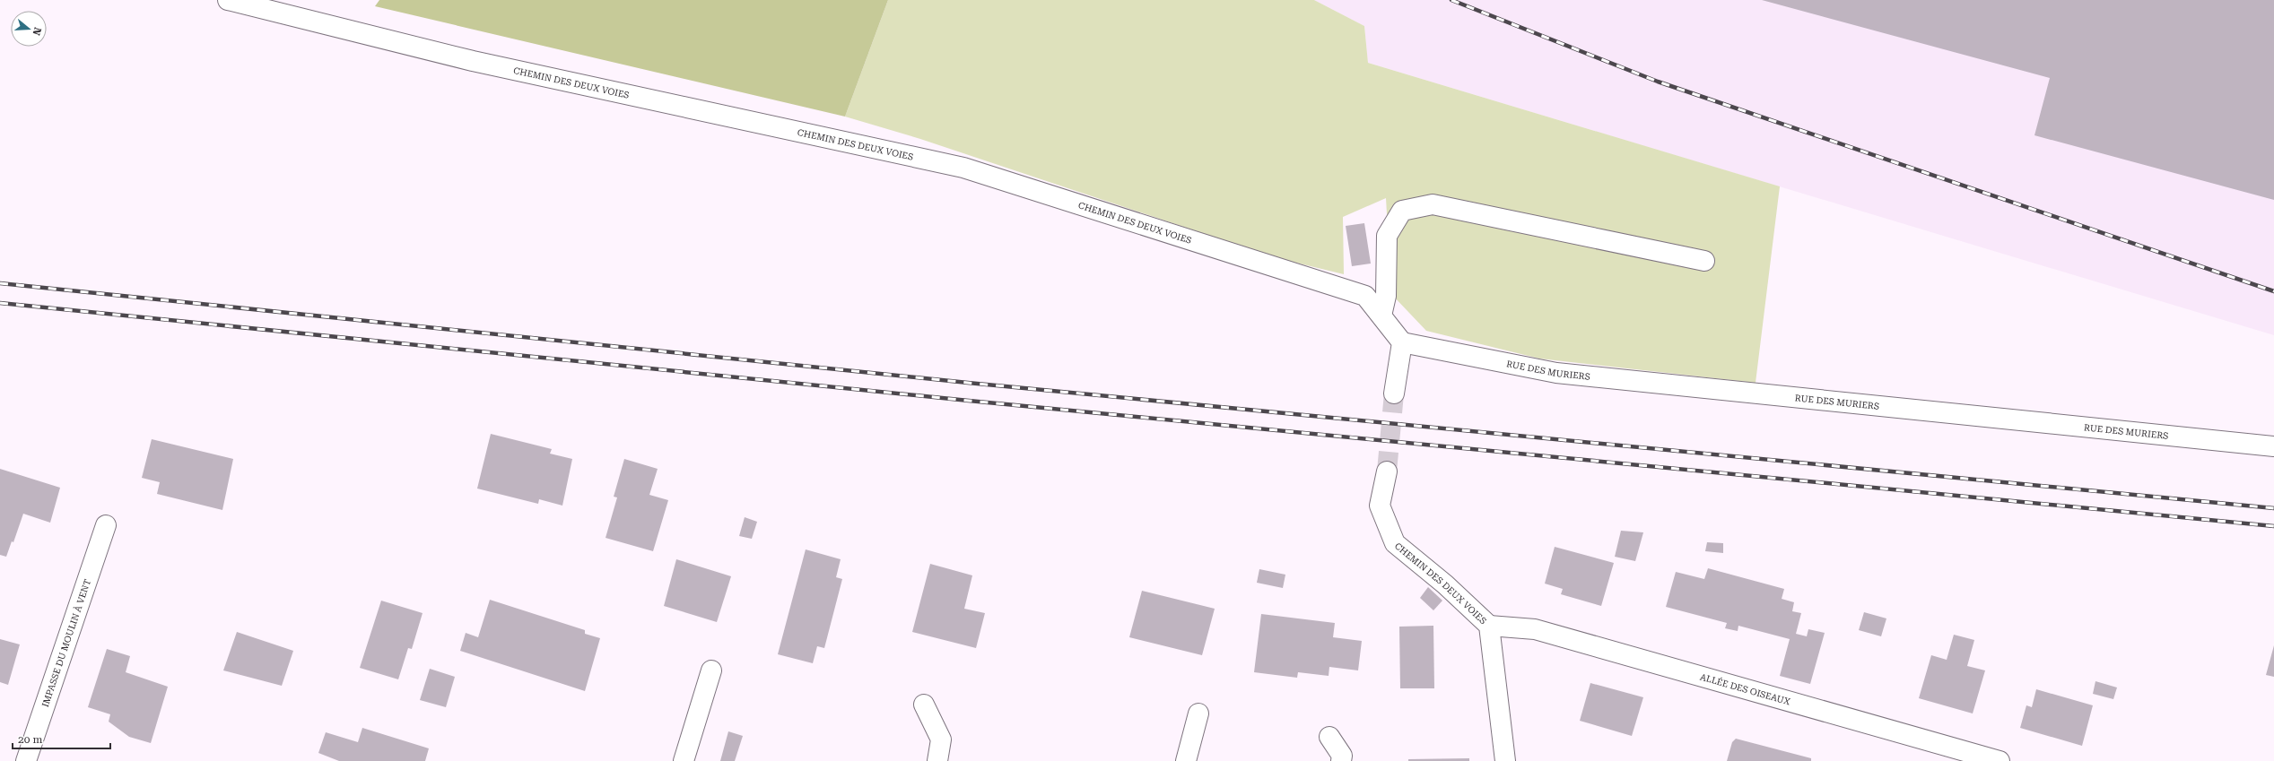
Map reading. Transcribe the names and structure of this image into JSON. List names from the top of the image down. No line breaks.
{"streets":{"street":["CHEMIN DES DEUX VOIES","RUE DES MURIERS","IMPASSE DU MOULIN À VENT","ALLÉE DES OISEAUX"]},"crossings":[["CHEMIN DES DEUX VOIES","RUE DES MURIERS"],["CHEMIN DES DEUX VOIES","ALLÉE DES OISEAUX"]],"scale_bar":"20 m","north":"right"}
